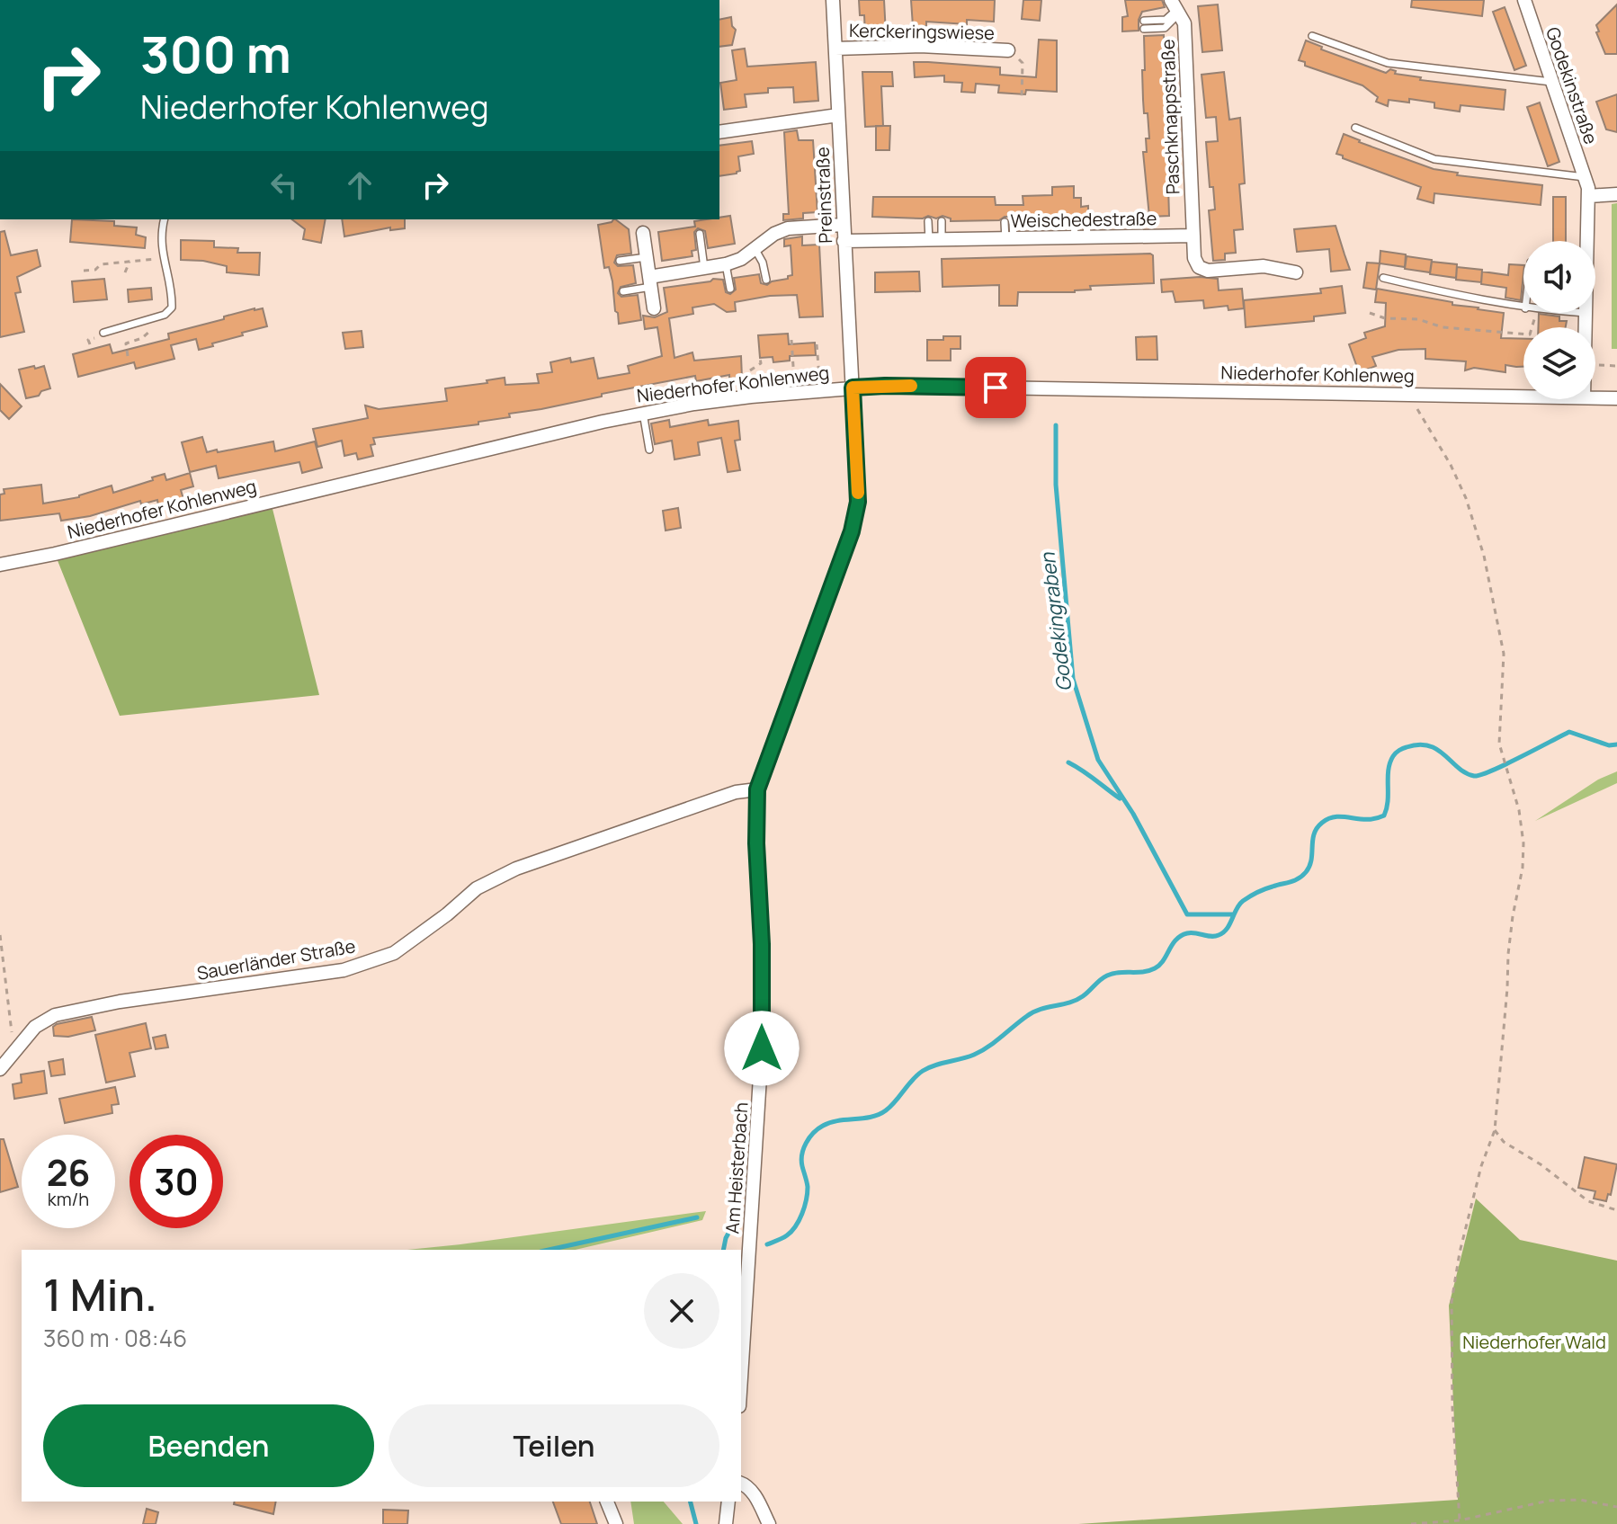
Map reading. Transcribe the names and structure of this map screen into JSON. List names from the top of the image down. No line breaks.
{"streets":{"street":["Kerckeringswiese","Godekinstraße","Paschknappstraße","Preinstraße","Weischedestraße","Niederhofer Kohlenweg","Sauerländer Straße","Am Heisterbach"]},"crossings":[["Kerckeringswiese","Preinstraße"],["Paschknappstraße","Weischedestraße"],["Preinstraße","Weischedestraße"],["Preinstraße","Niederhofer Kohlenweg"],["Preinstraße","Am Heisterbach"],["Niederhofer Kohlenweg","Am Heisterbach"],["Sauerländer Straße","Am Heisterbach"]],"water":["Godekingraben"],"parks":["Niederhofer Wald"],"page":{"turn":["300 m","Niederhofer Kohlenweg"],"speed":"26 km/h","limit":"30","heading":["1 Min.","360 m · 08:46"],"buttons":["Beenden","Teilen"]}}
